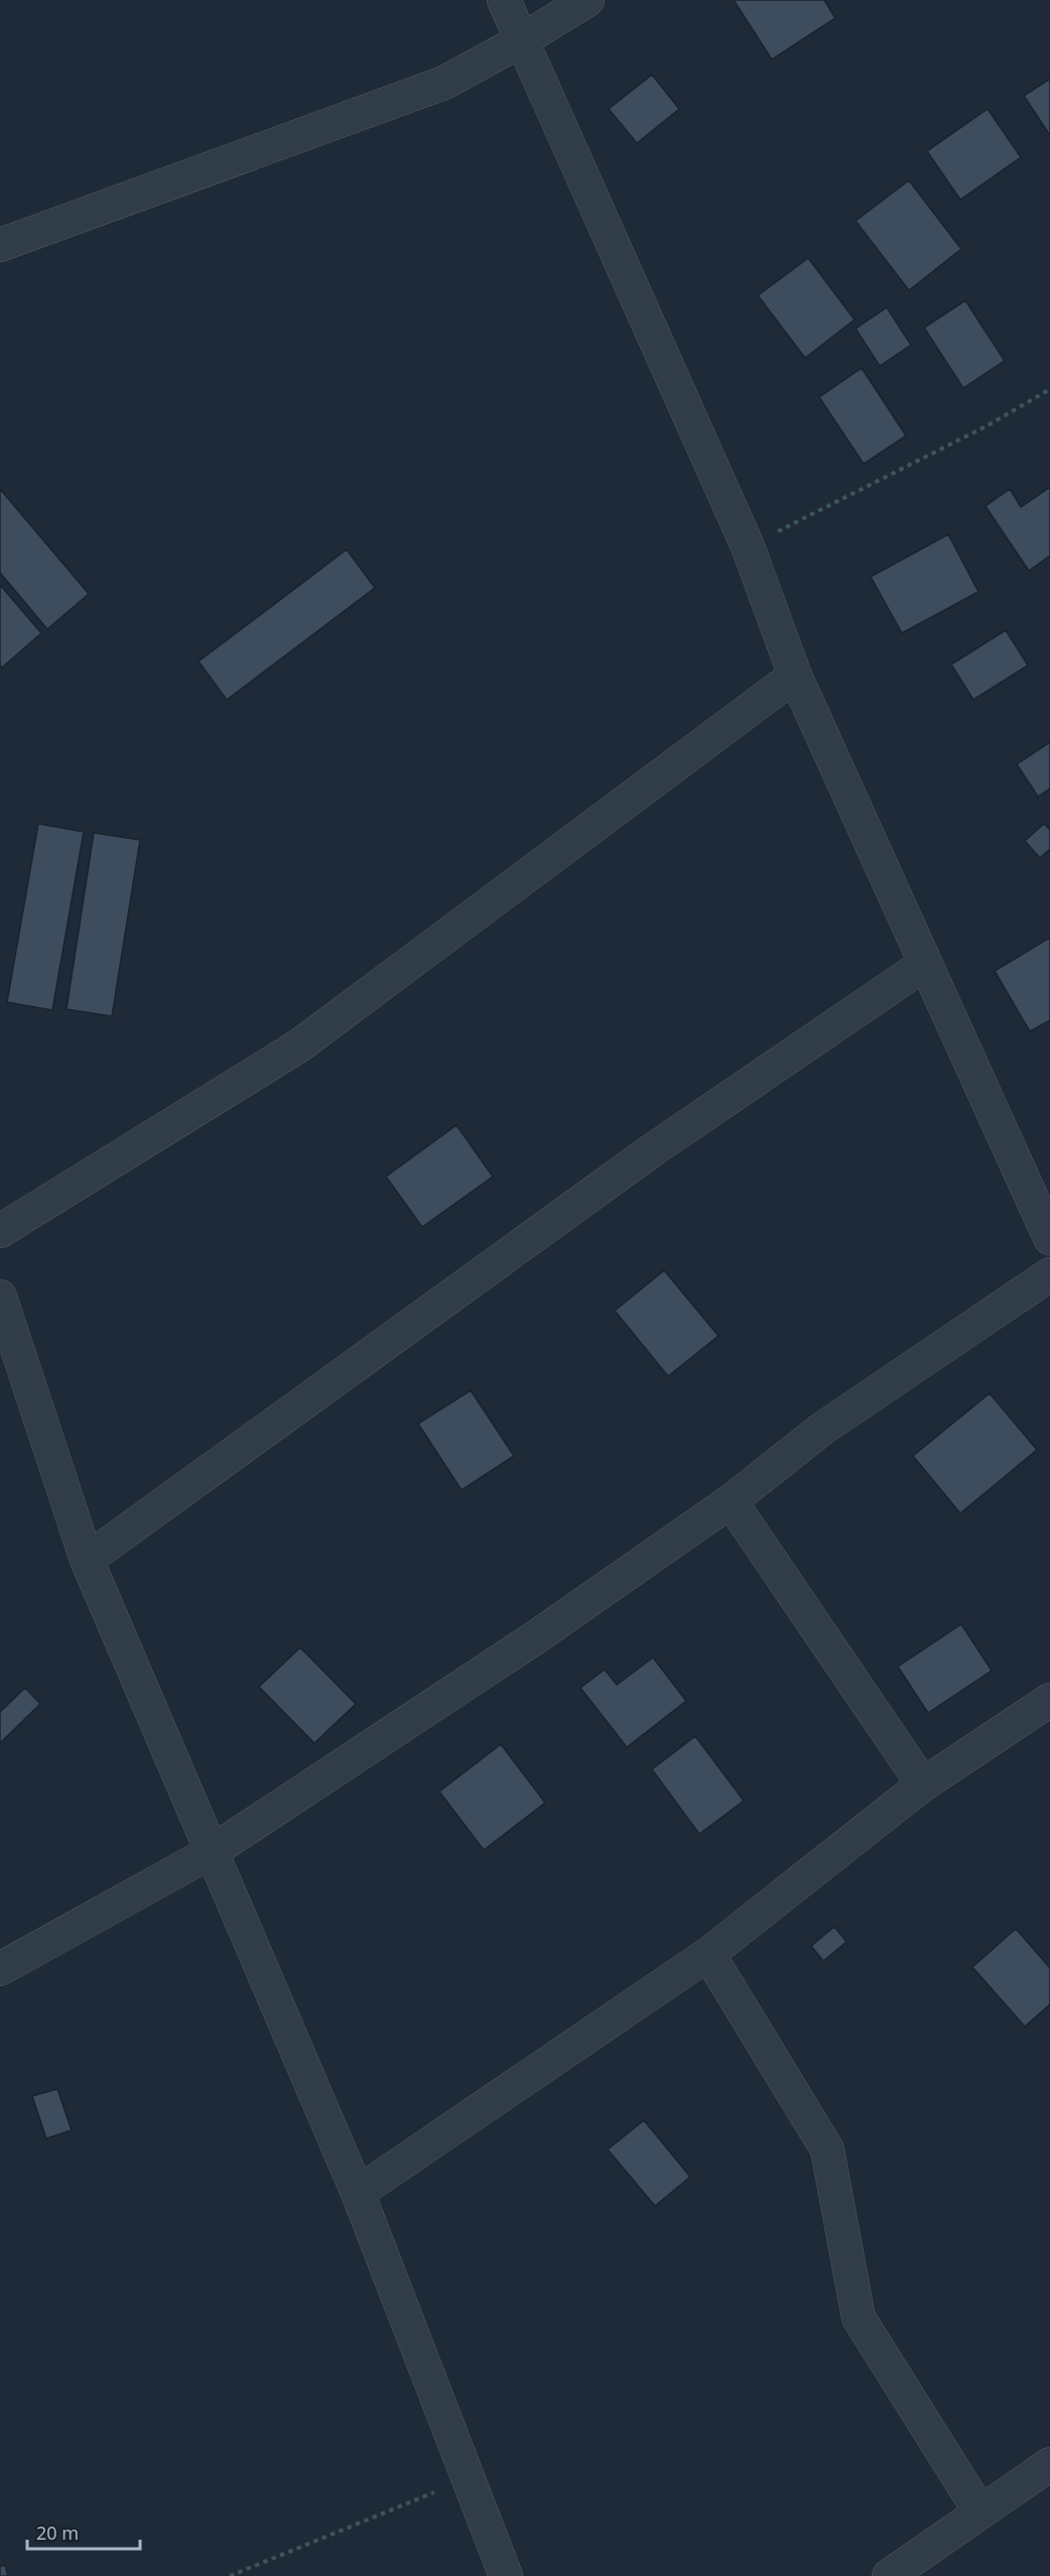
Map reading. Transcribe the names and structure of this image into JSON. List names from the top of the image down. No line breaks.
{"scale_bar":"20 m"}
